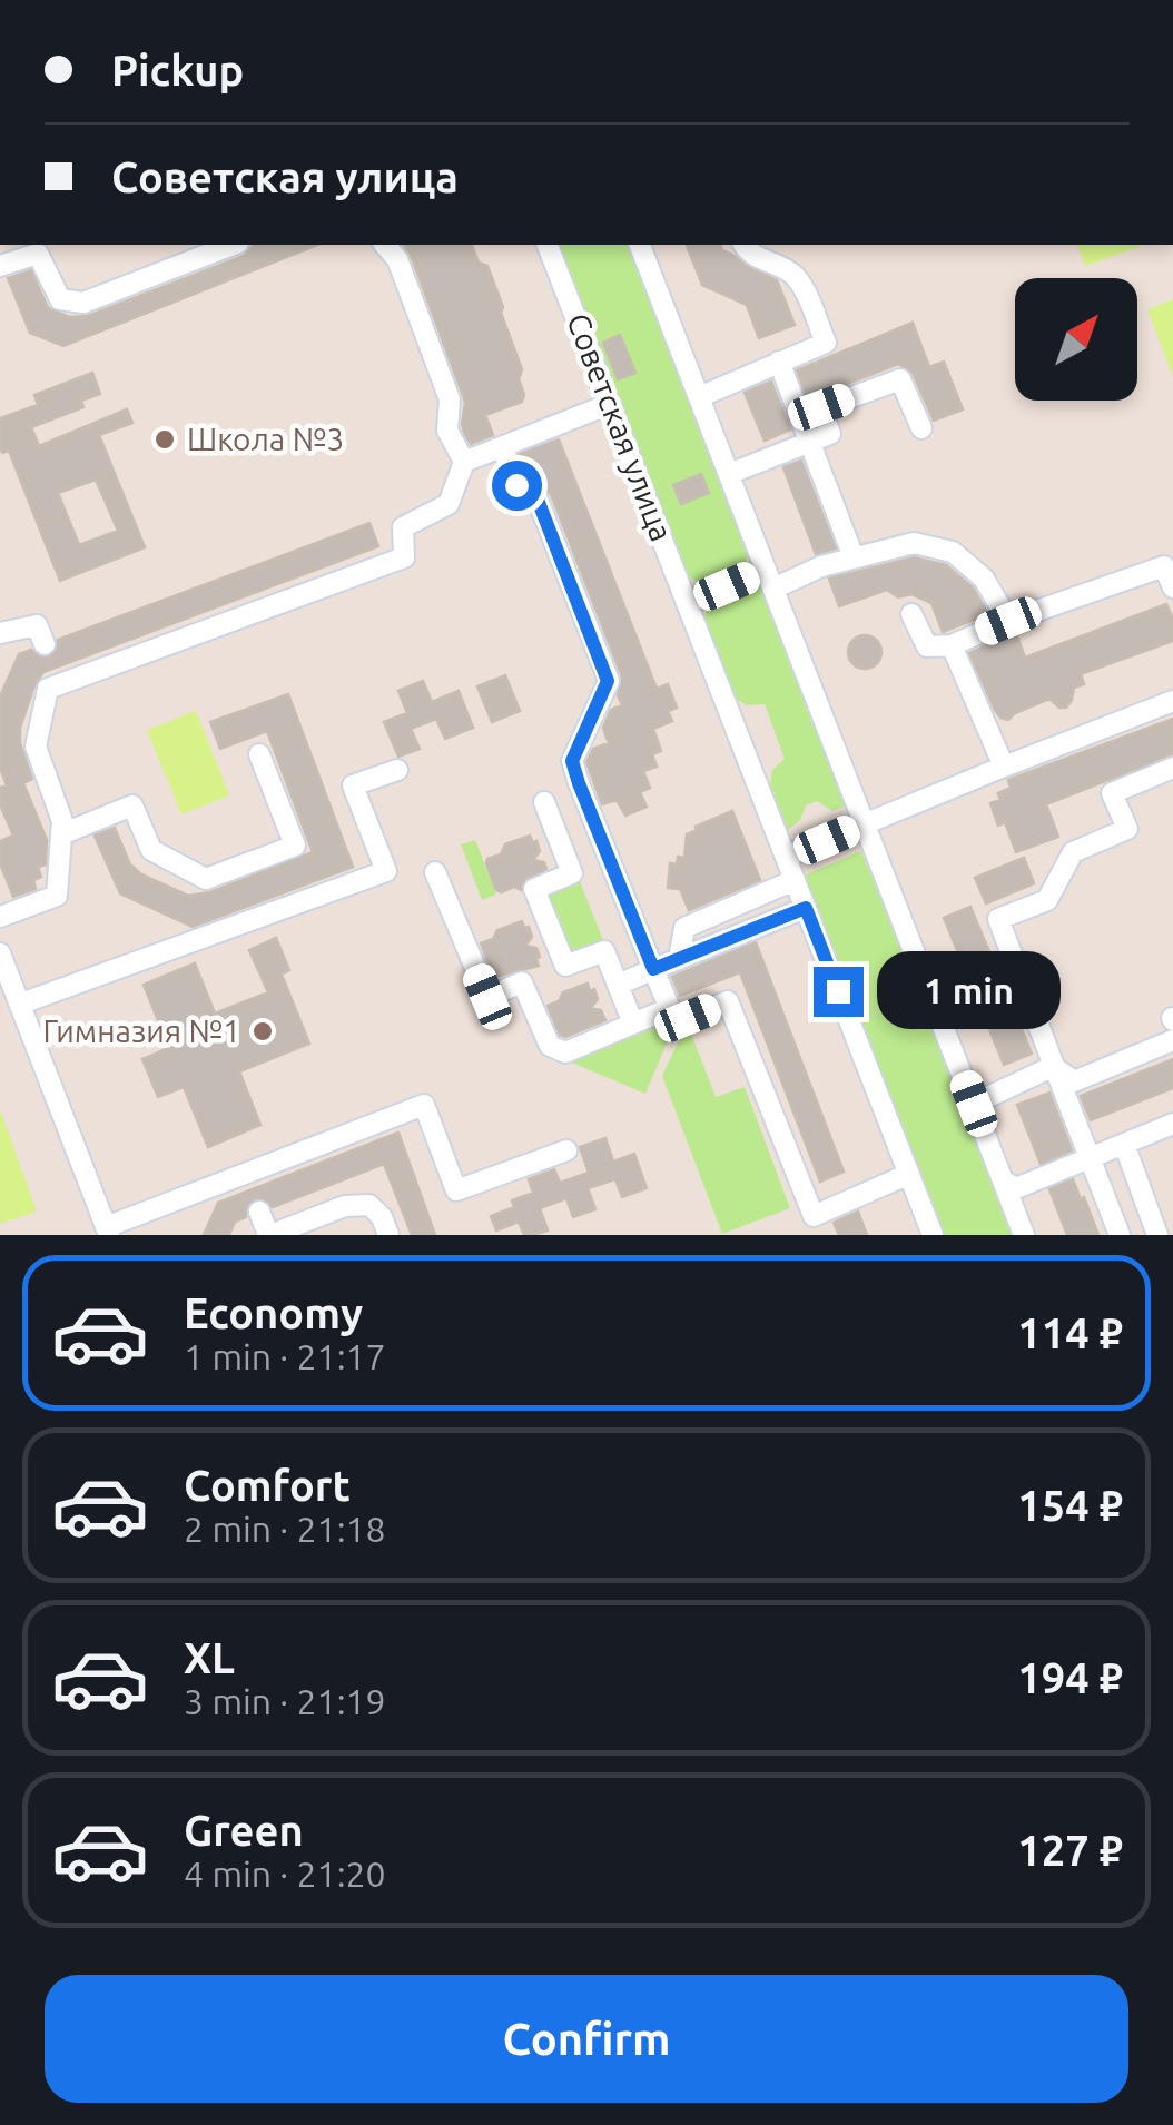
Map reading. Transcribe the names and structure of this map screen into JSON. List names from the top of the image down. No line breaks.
{"streets":{"street":["Советская улица"]},"places":["Школа №3","Гимназия №1"],"north":"top right","page":{"banner":["Pickup","Советская улица"],"bubble":"1 min","list":[{"name":"Economy","note":"1 min · 21:17","value":"114 ₽"},{"name":"Comfort","note":"2 min · 21:18","value":"154 ₽"},{"name":"XL","note":"3 min · 21:19","value":"194 ₽"},{"name":"Green","note":"4 min · 21:20","value":"127 ₽"}],"buttons":"Confirm"}}
